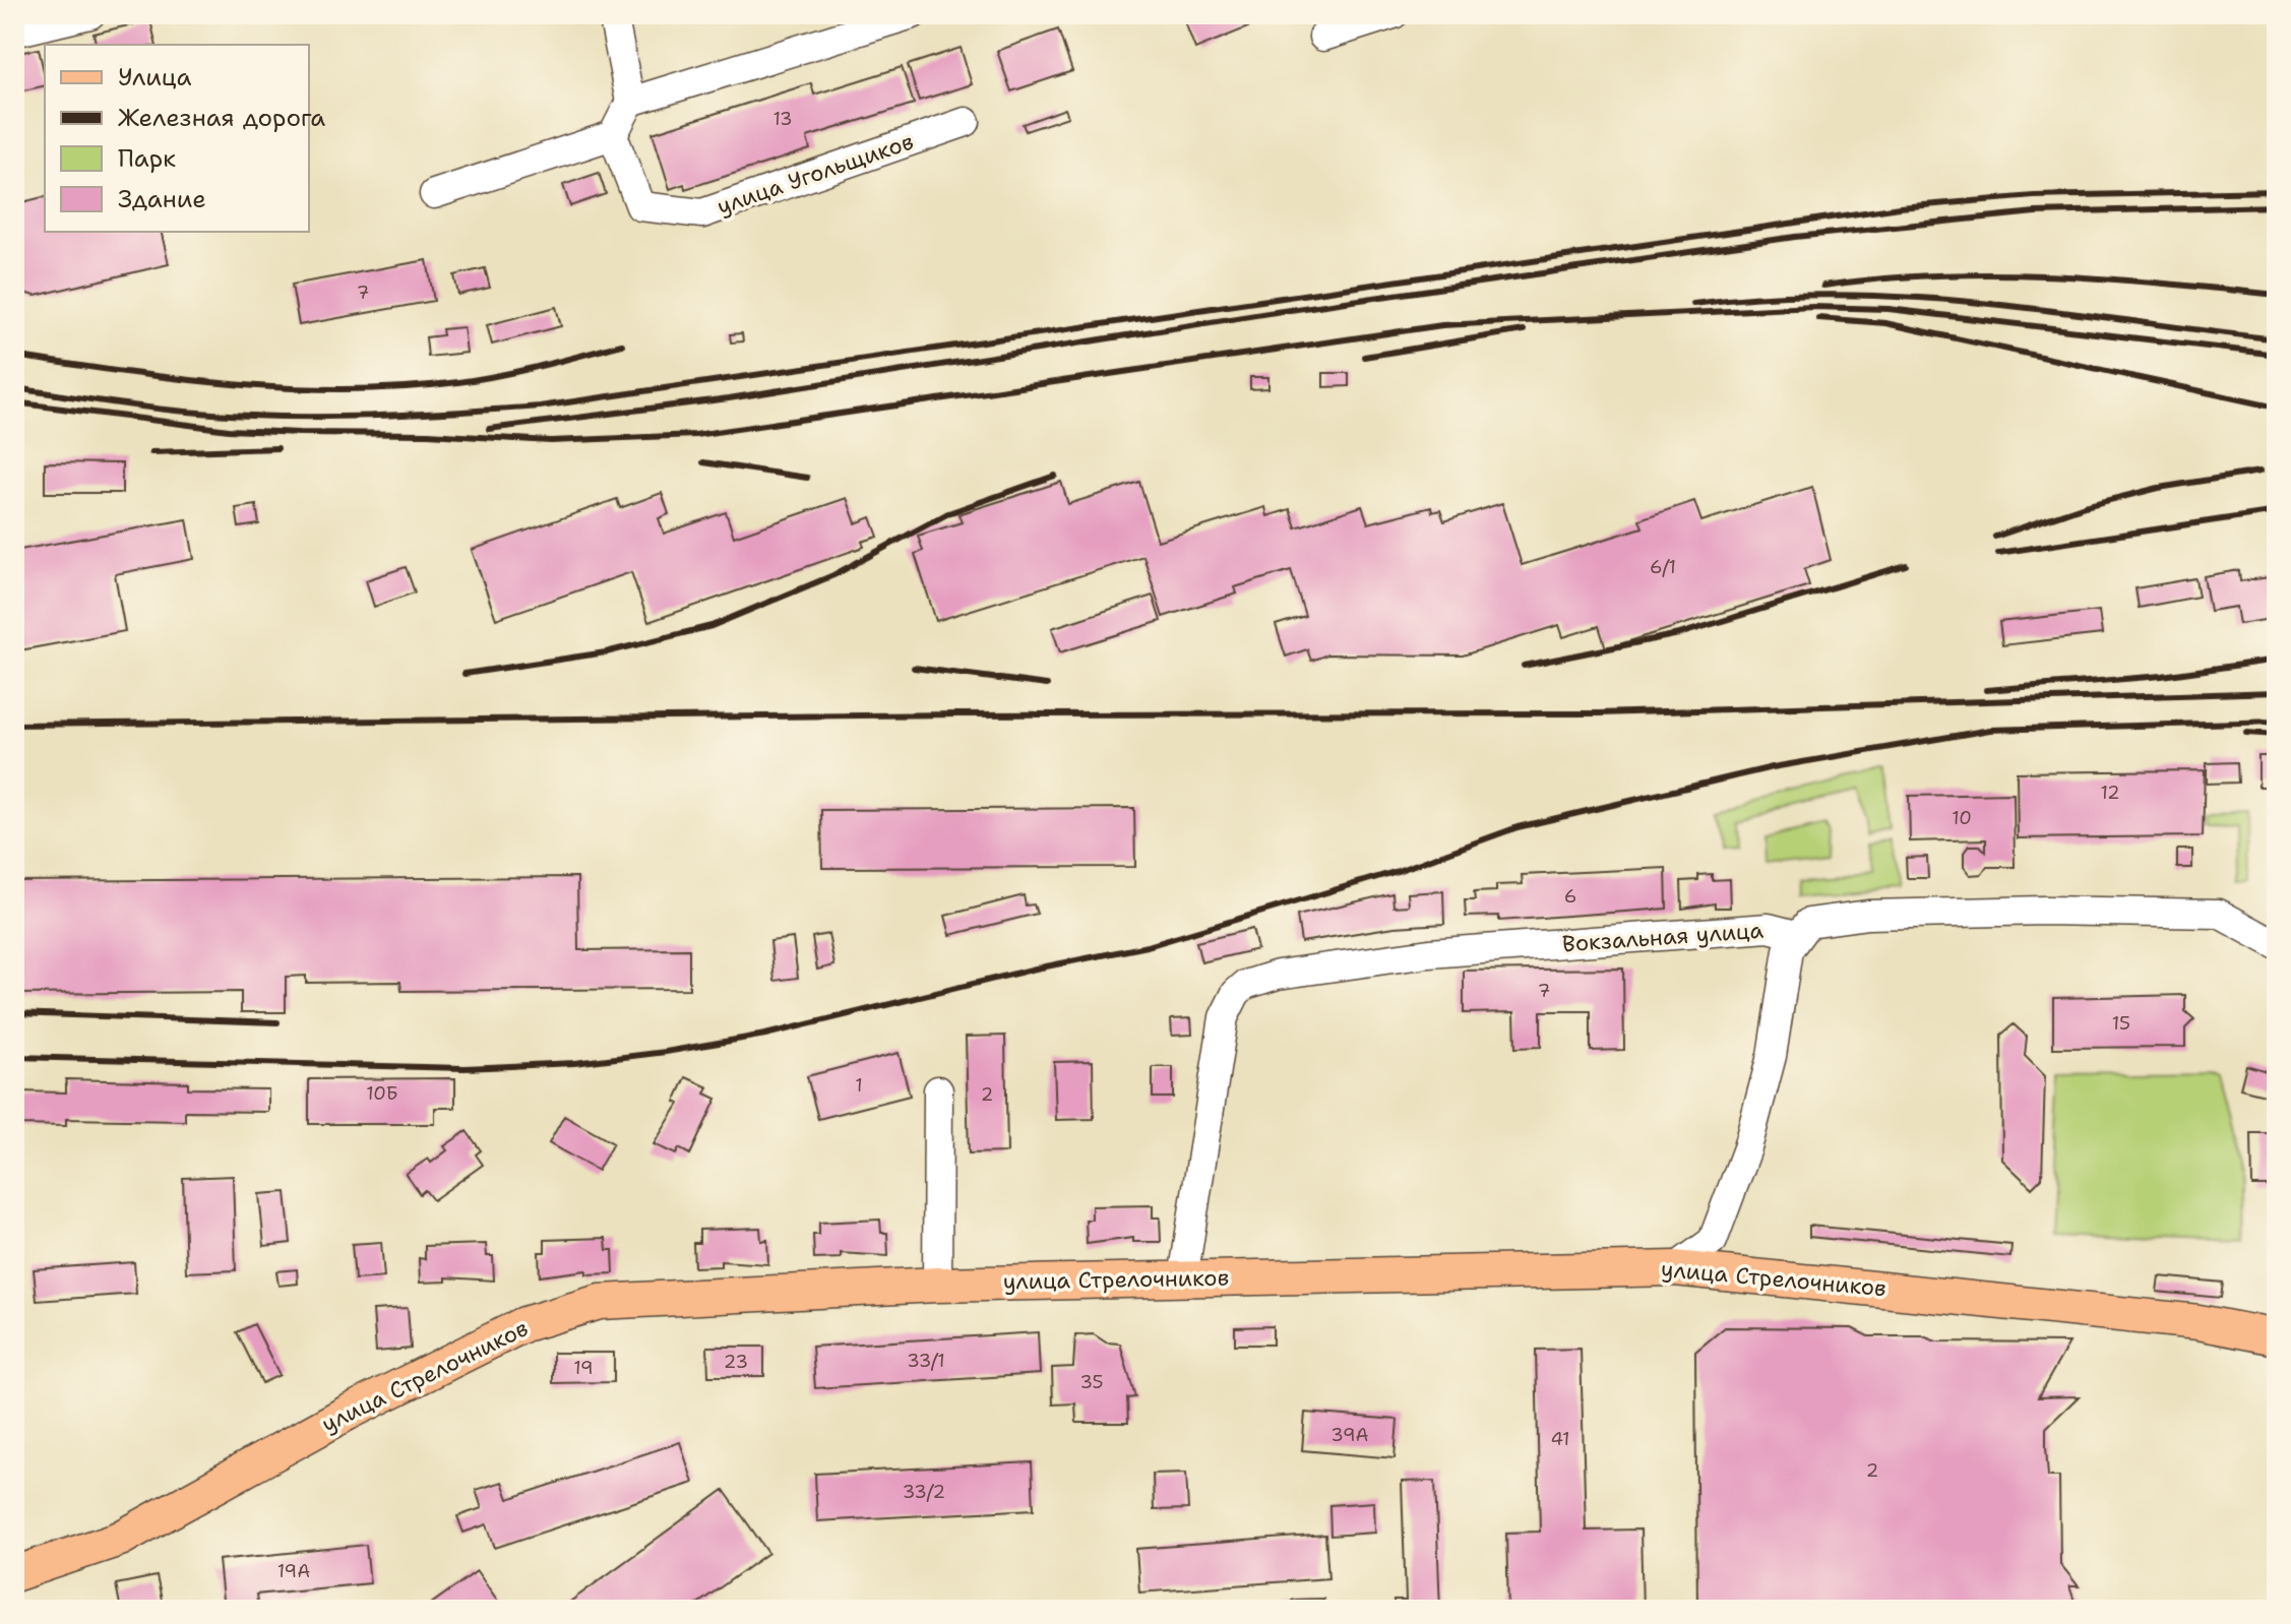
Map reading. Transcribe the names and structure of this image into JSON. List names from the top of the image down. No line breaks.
{"streets":{"main road":["улица Стрелочников"],"street":["улица Угольщиков","Вокзальная улица"]},"crossings":[["Вокзальная улица","улица Стрелочников"]],"house_numbers":["13","7","6/1","12","10","6","7","15","1","10Б","2","33/1","23","19","35","39А","41","2","33/2","19А"],"legend":["Улица","Железная дорога","Парк","Здание"]}
